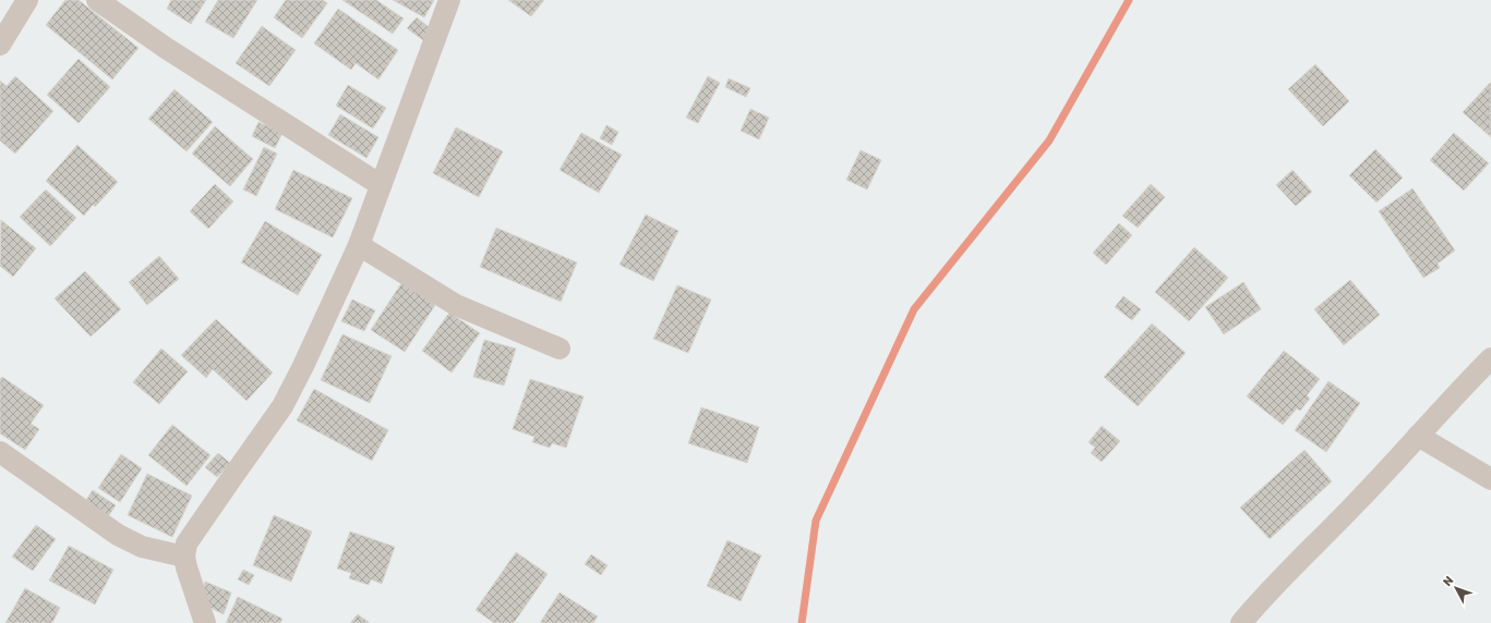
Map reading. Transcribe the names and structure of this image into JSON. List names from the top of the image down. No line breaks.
{"north":"top left"}
